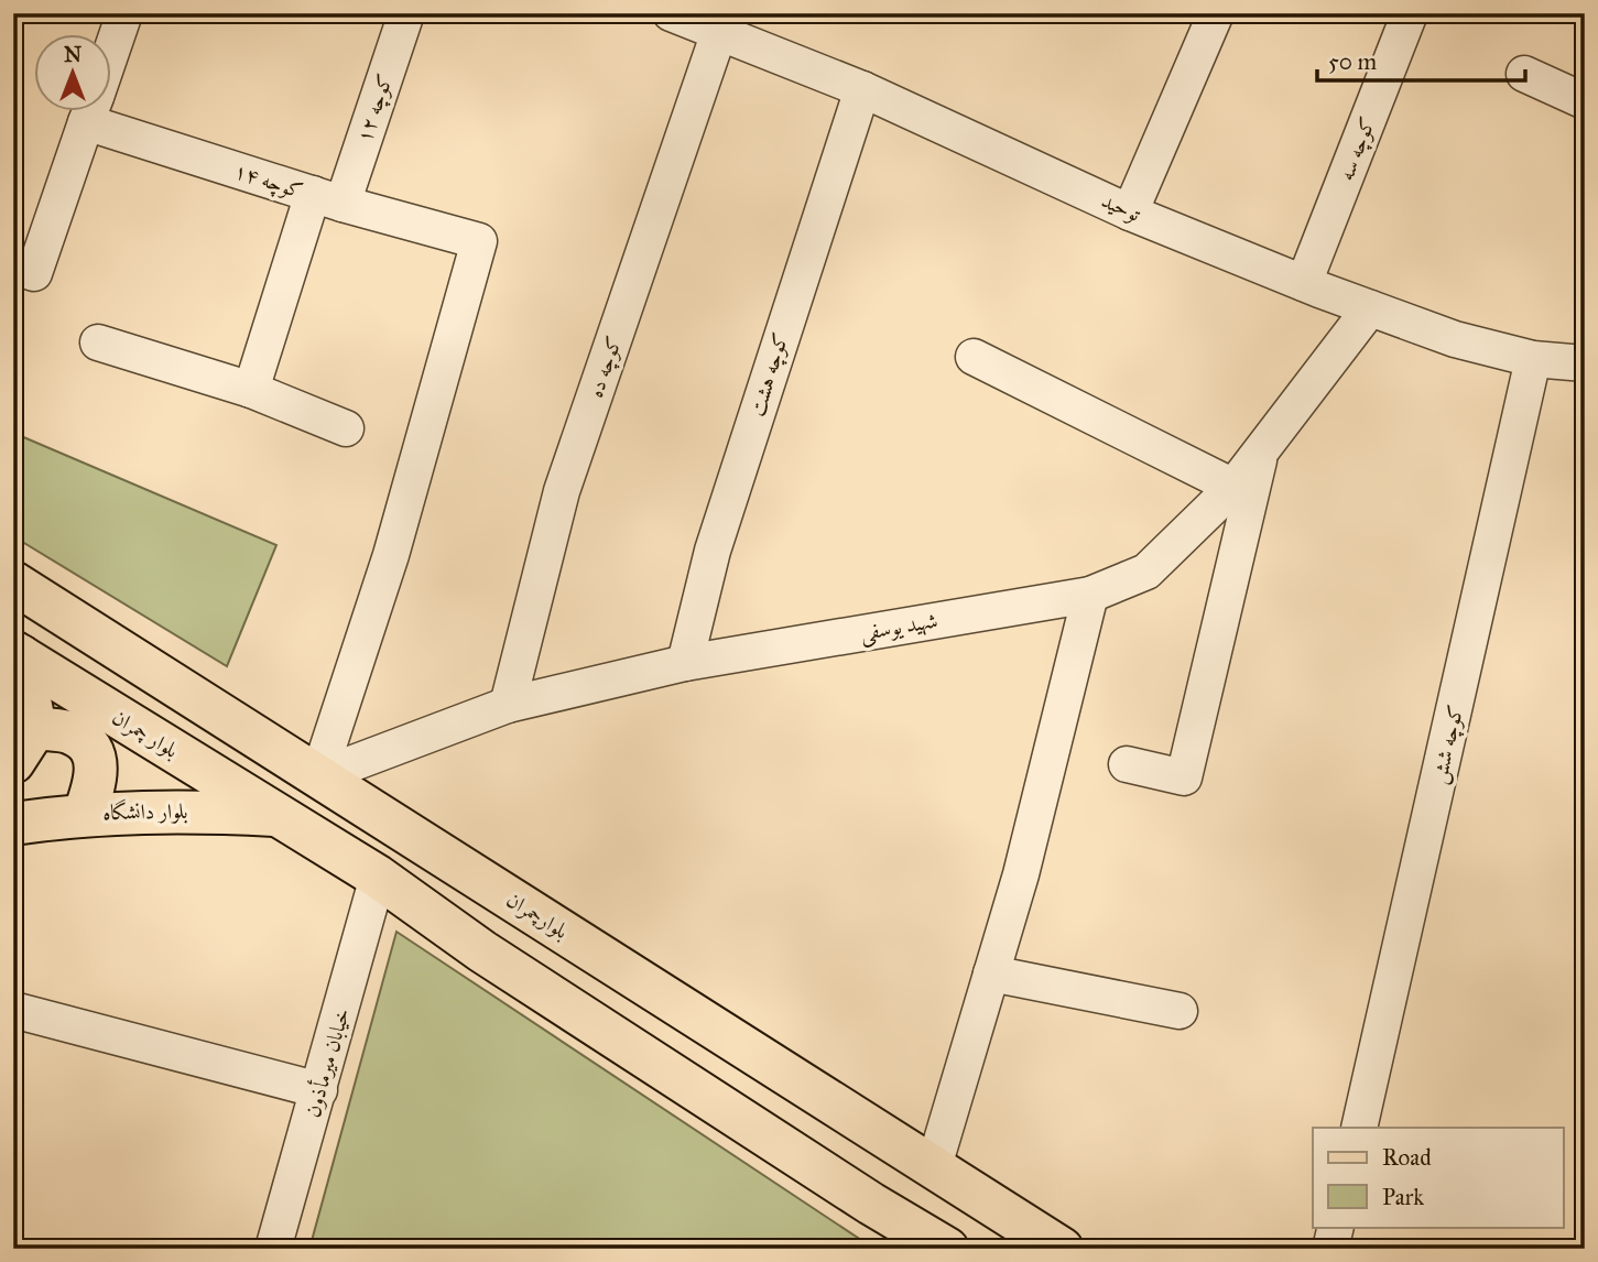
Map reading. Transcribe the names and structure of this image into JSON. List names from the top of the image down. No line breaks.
{"streets":{"main road":["بلوار چمران","بلوار دانشگاه","بلوارچمران"],"street":["کوچه ۱۲","کوچه سه","کوچه ۱۴","توحید","کوچه ده","کوچه هشت","شهید یوسفی","کوچه شش","خیابان میرمأذون"]},"crossings":[["کوچه ۱۲","کوچه ۱۴"],["کوچه سه","توحید"],["کوچه ۱۴","شهید یوسفی"],["کوچه ۱۴","بلوارچمران"],["توحید","کوچه ده"],["توحید","کوچه هشت"],["توحید","شهید یوسفی"],["توحید","کوچه شش"],["کوچه ده","شهید یوسفی"],["کوچه هشت","شهید یوسفی"],["شهید یوسفی","بلوارچمران"],["بلوار چمران","بلوار دانشگاه"],["بلوار چمران","خیابان میرمأذون"]],"legend":["Road","Park"],"scale_bar":"50 m","north":"top"}
